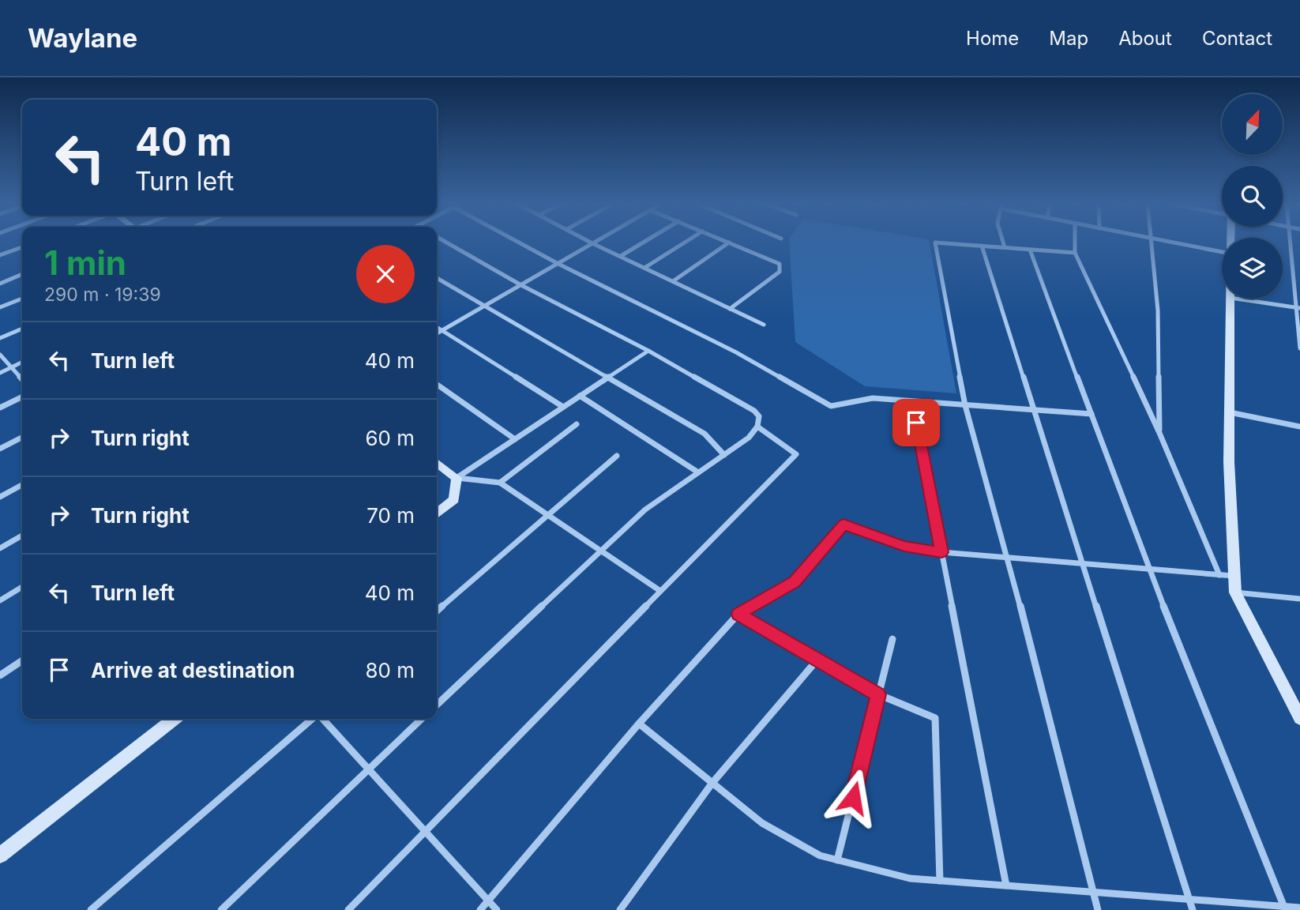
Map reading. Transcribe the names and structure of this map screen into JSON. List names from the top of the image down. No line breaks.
{"north":"top right","page":{"header":"Waylane","nav":["Home","Map","About","Contact"],"turn":["40 m","Turn left"],"heading":["1 min","290 m · 19:39"],"list":[{"name":"Turn left","value":"40 m"},{"name":"Turn right","value":"60 m"},{"name":"Turn right","value":"70 m"},{"name":"Turn left","value":"40 m"},{"name":"Arrive at destination","value":"80 m"}]}}
